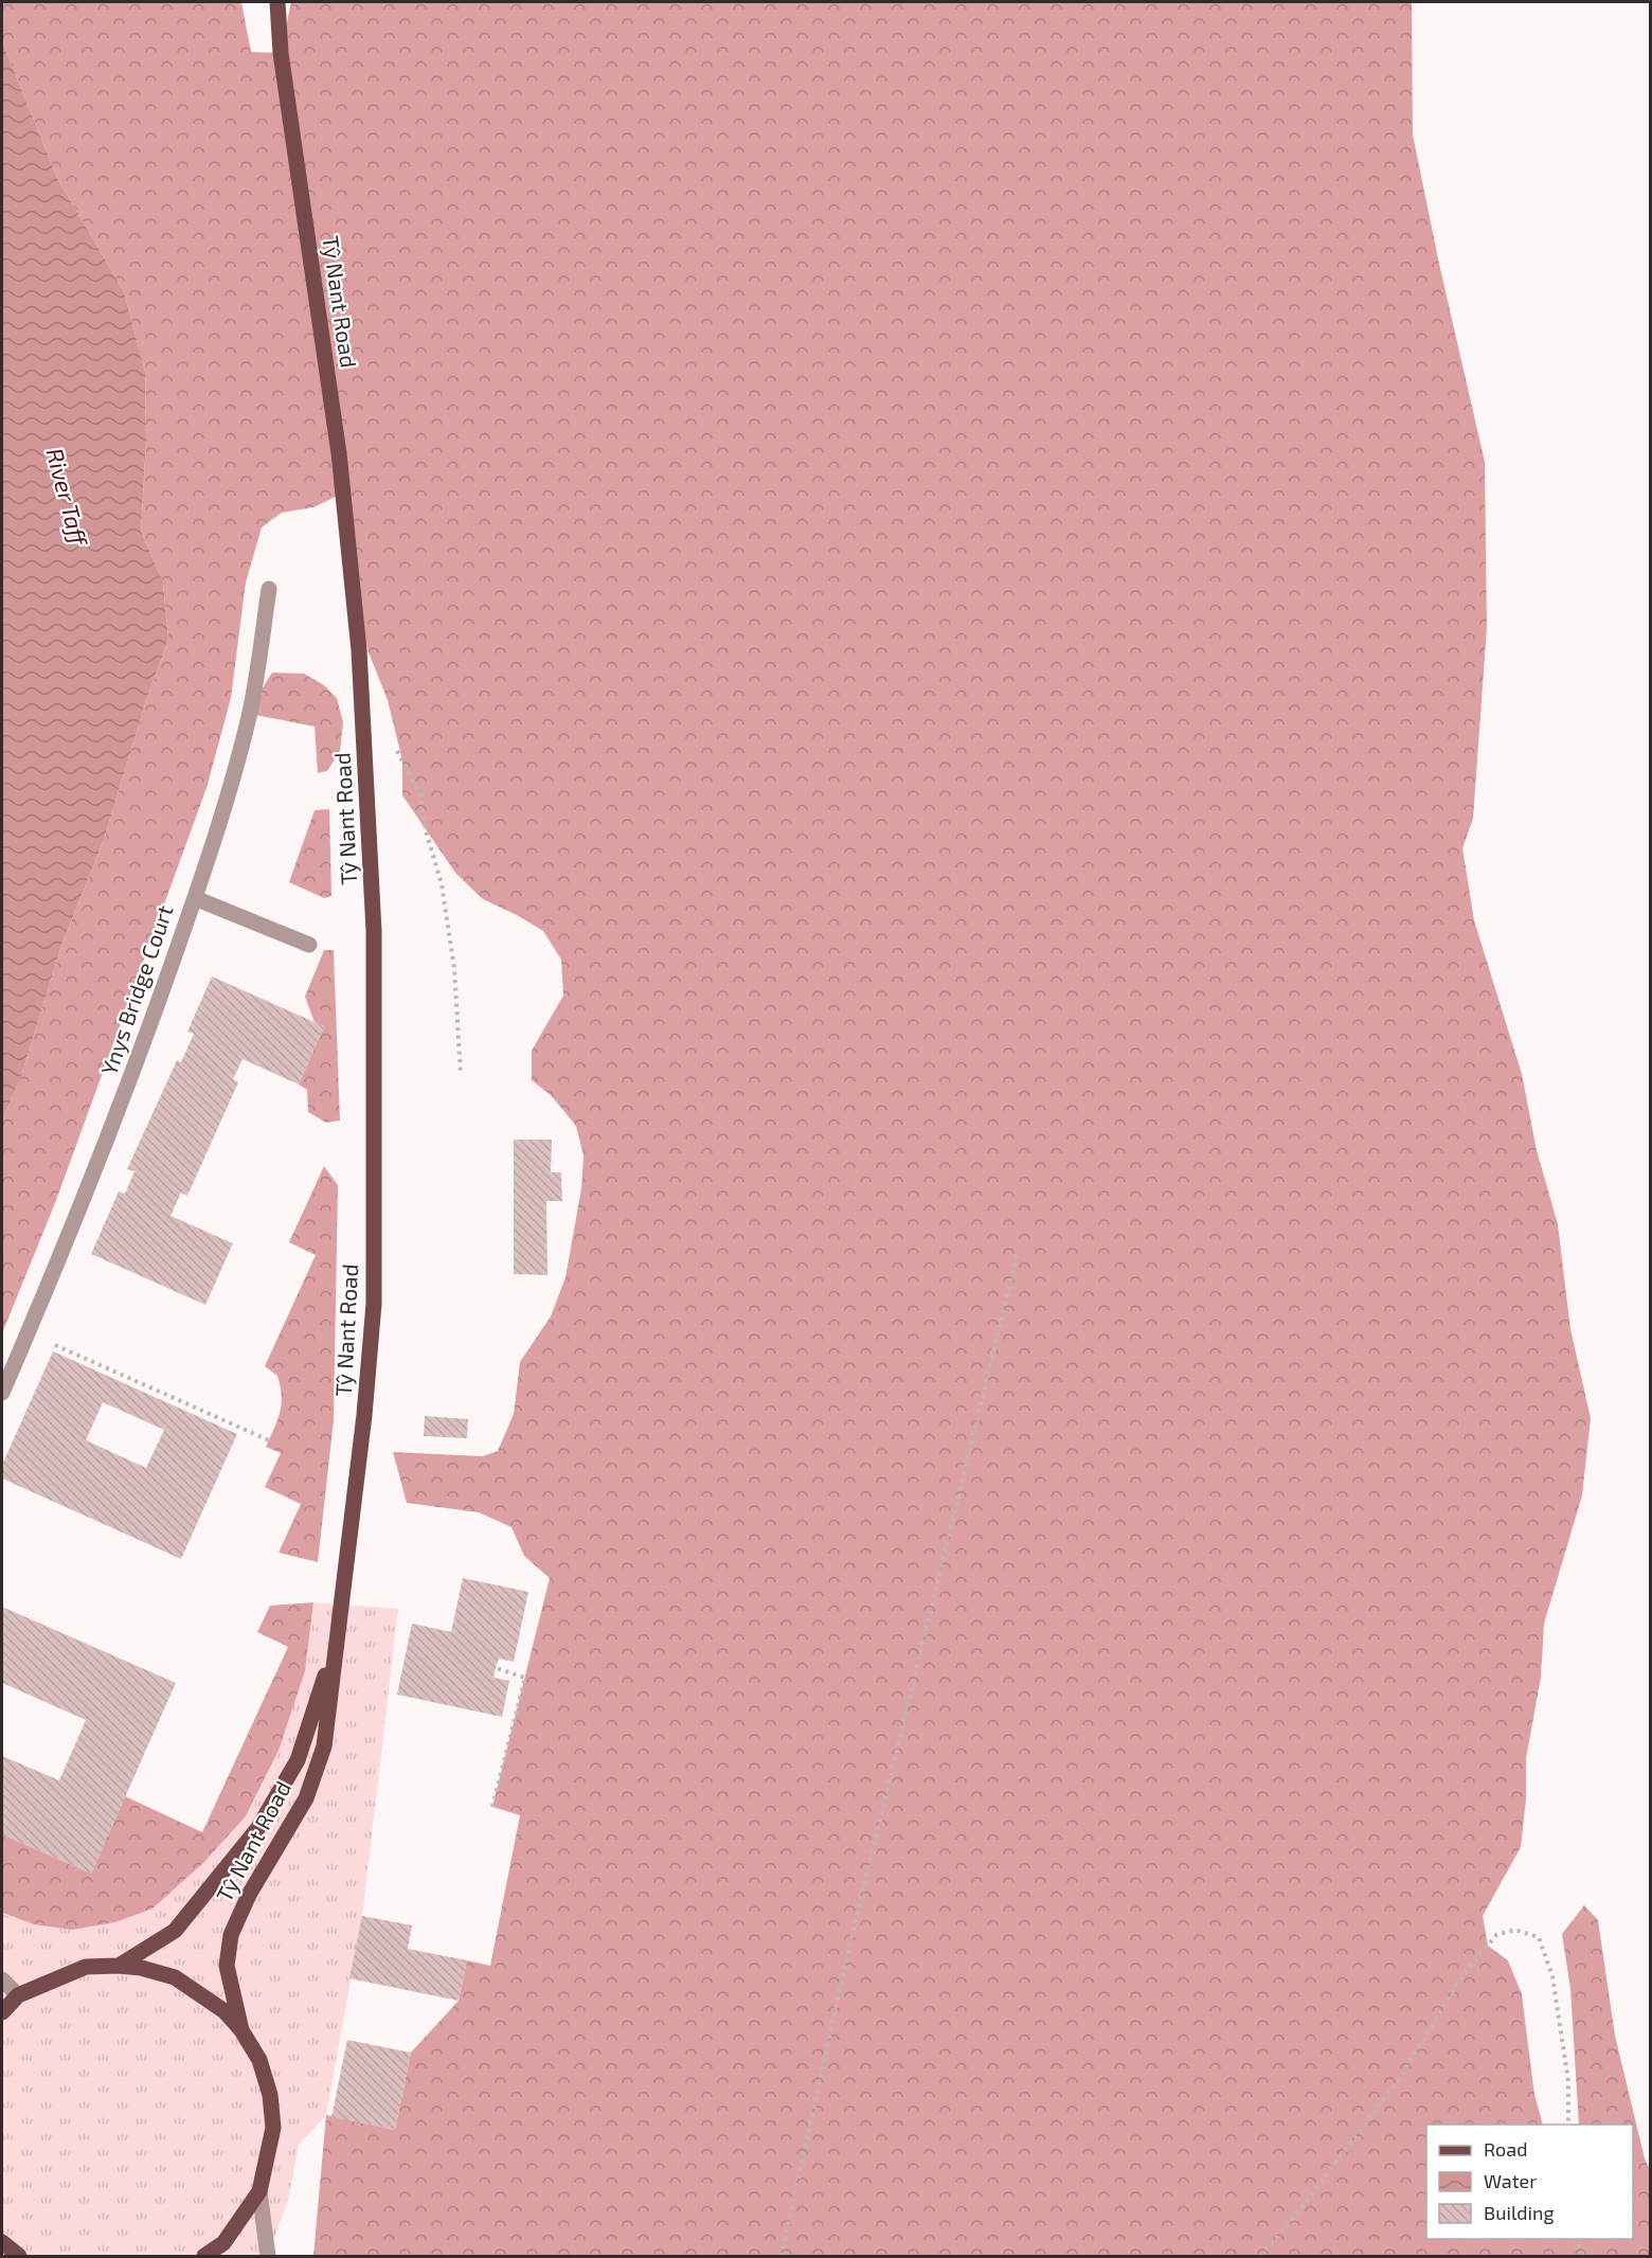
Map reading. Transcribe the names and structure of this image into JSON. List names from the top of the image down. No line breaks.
{"streets":{"main road":["Tŷ Nant Road"],"street":["Ynys Bridge Court"]},"water":["River Taff"],"legend":["Road","Water","Building"]}
